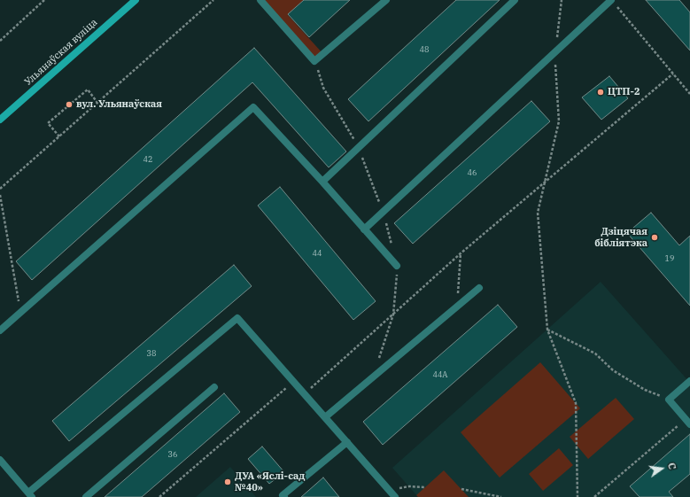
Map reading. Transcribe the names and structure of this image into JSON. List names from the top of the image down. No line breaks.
{"streets":{"main road":["Ульянаўская вуліца"]},"places":["ЦТП-2","вул. Ульянаўская","Дзіцячая бібліятэка","ДУА «Яслі-сад №40»"],"house_numbers":["48","42","46","44","19","38","44А","36"],"north":"right"}
